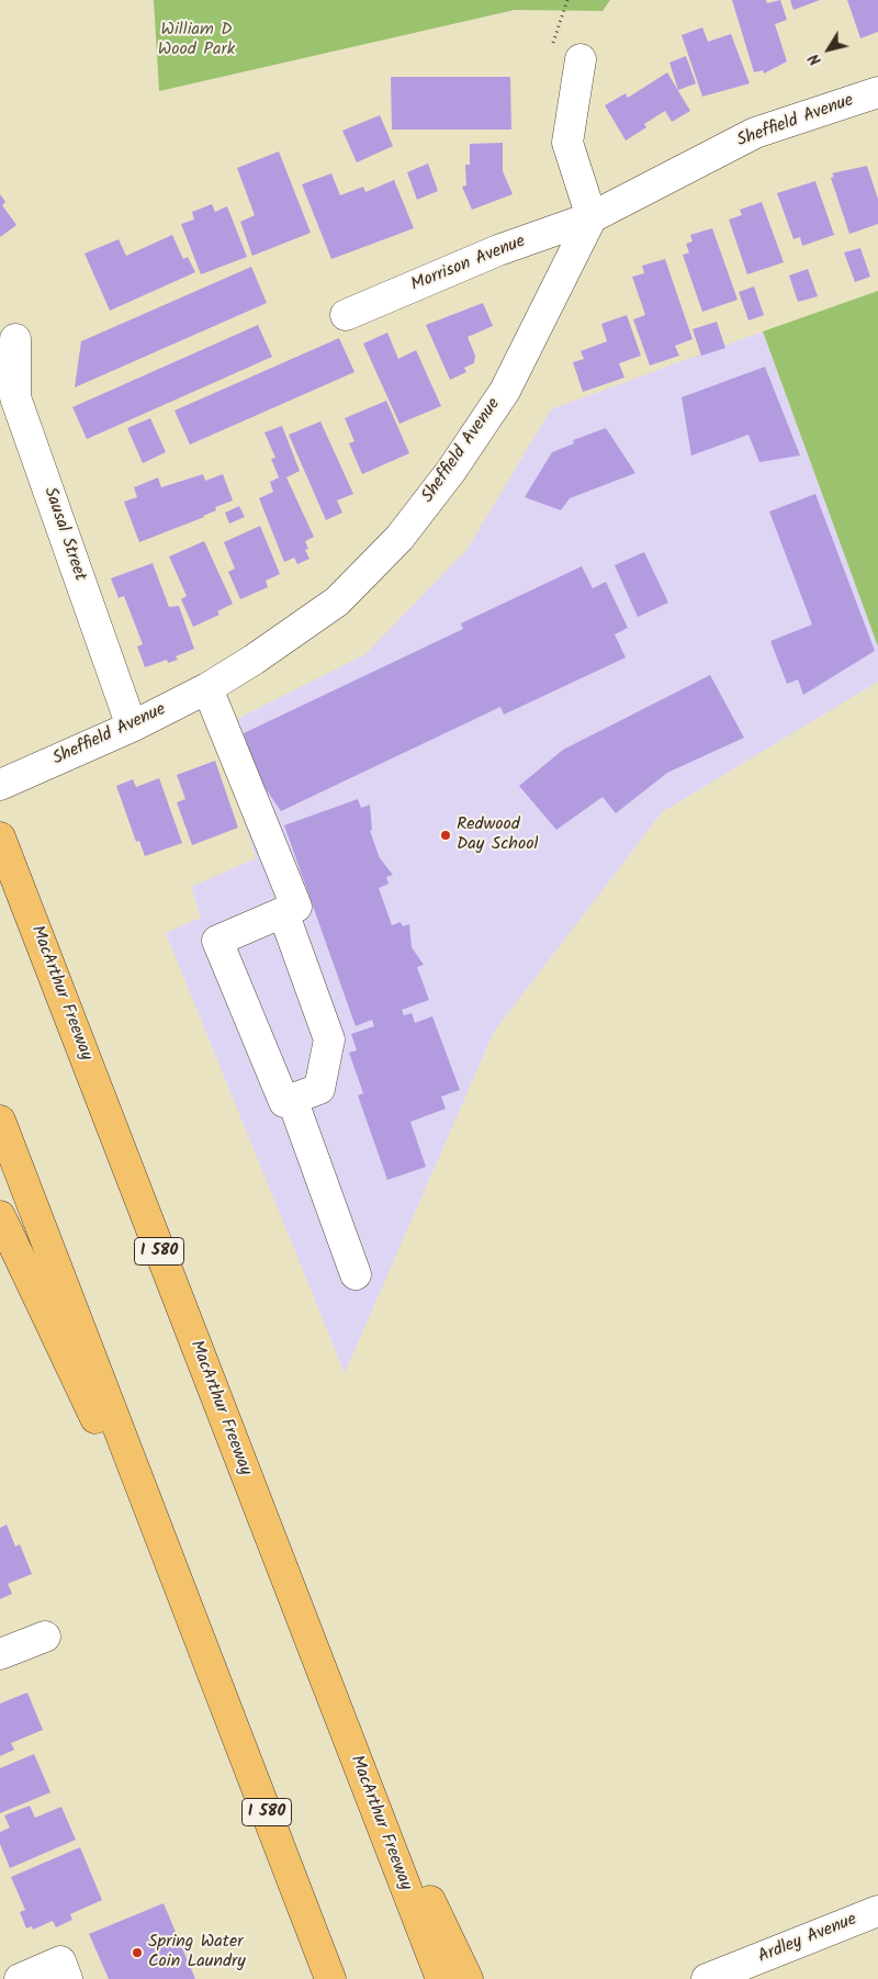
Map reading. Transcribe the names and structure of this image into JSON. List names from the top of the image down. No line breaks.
{"streets":{"highway":["MacArthur Freeway","I 580"],"street":["Sheffield Avenue","Morrison Avenue","Sausal Street","Ardley Avenue"]},"crossings":[["Sheffield Avenue","Morrison Avenue"],["Sheffield Avenue","Sausal Street"]],"parks":["William D Wood Park"],"places":["Redwood Day School","Spring Water Coin Laundry"],"north":"bottom left"}
